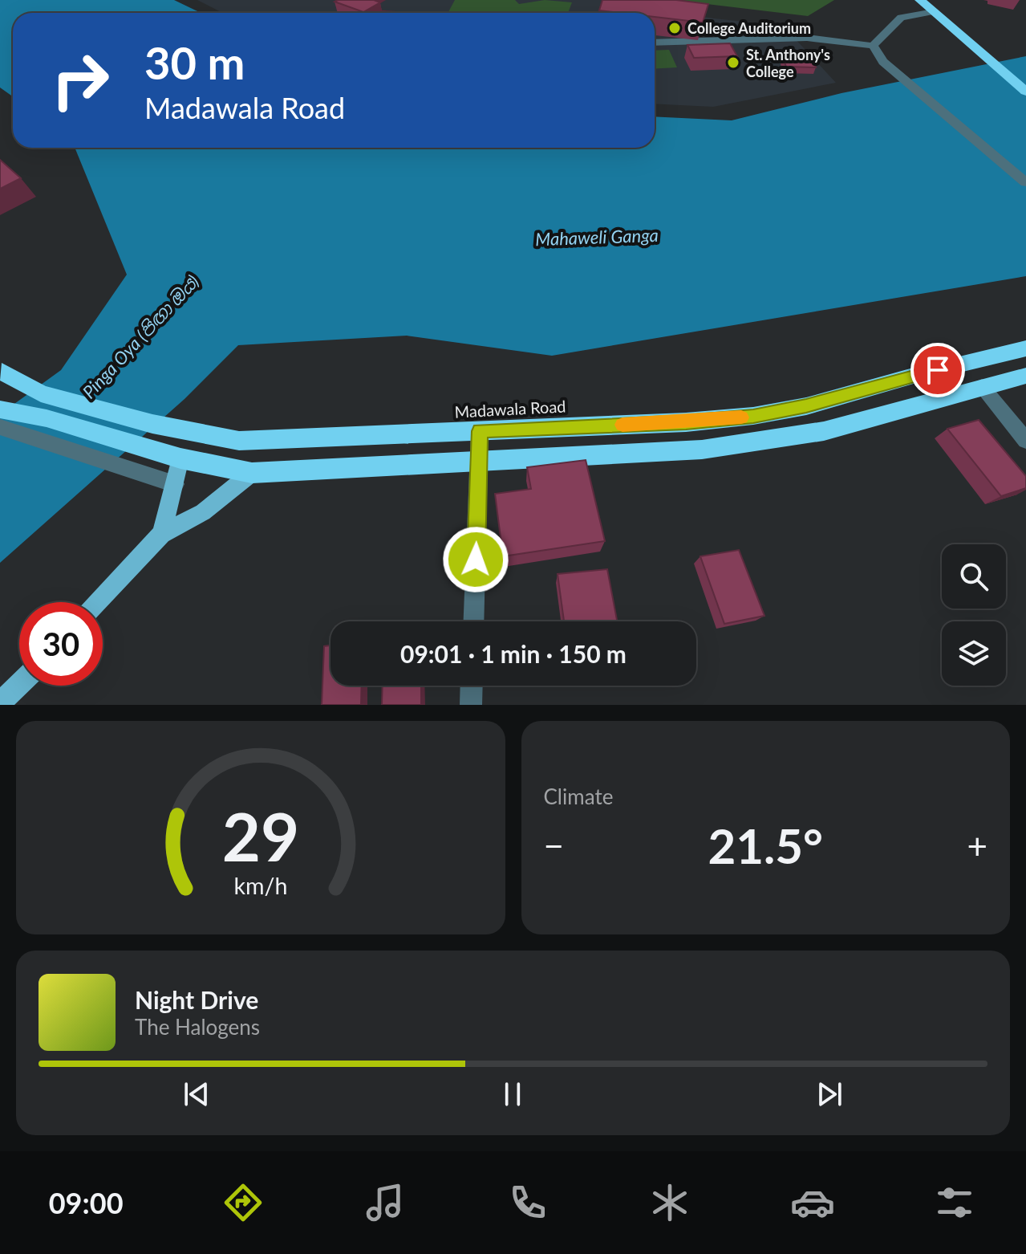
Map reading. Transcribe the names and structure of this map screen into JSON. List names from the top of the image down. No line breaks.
{"streets":{"highway":["Madawala Road"]},"water":["Mahaweli Ganga","Pinga Oya (පිඟා ඔය)"],"places":["College Auditorium","St. Anthony's College"],"page":{"turn":["30 m","Madawala Road"],"limit":"30","trip":"09:01 · 1 min · 150 m","tile":"Climate","heat":["−","21.5°","+"],"song":["Night Drive","The Halogens"],"tabs":"09:00","gauge":["29","km/h"]}}
